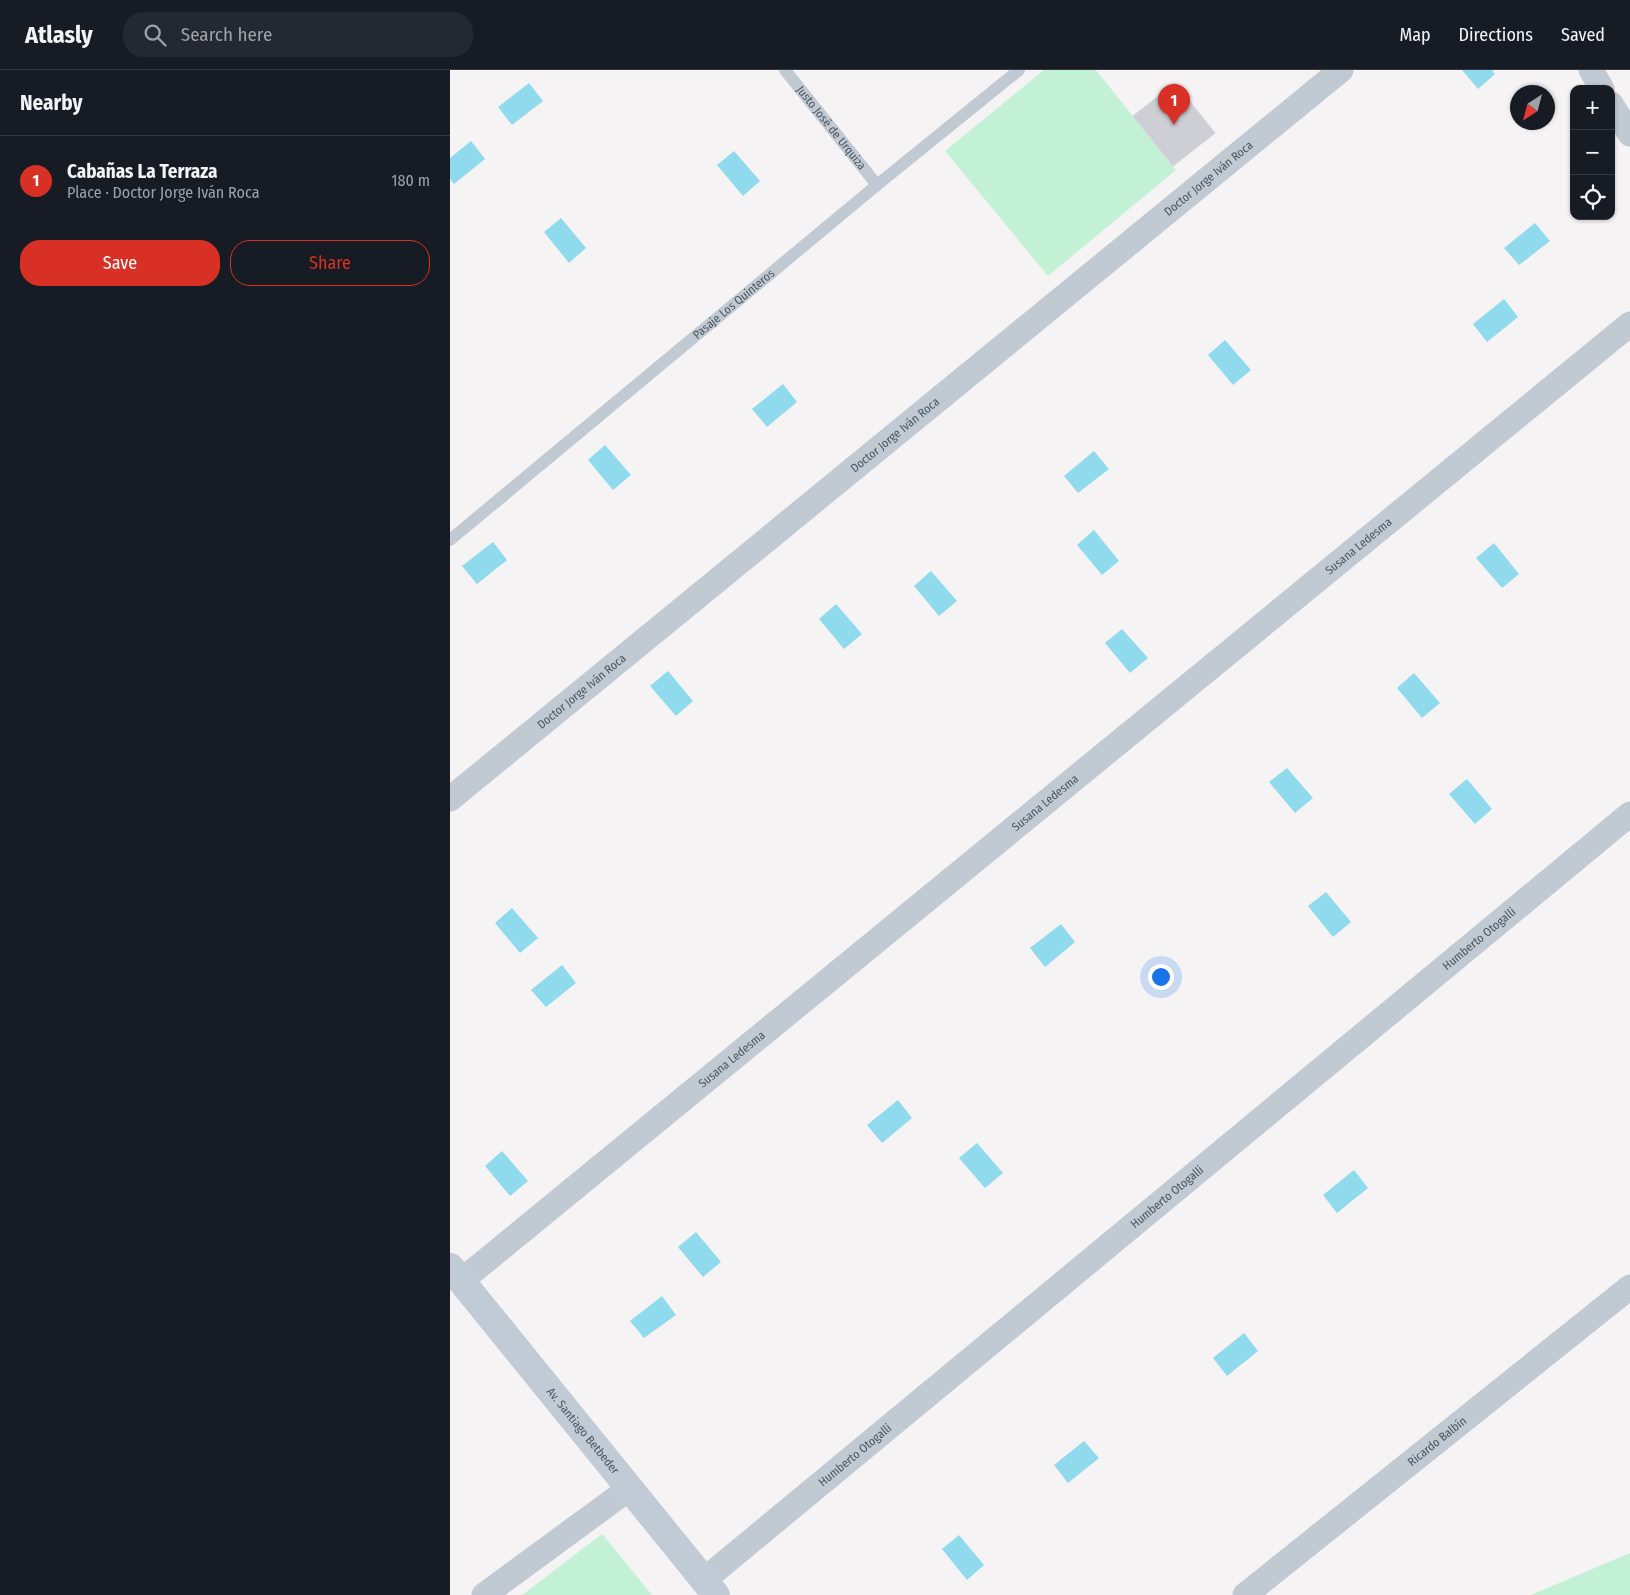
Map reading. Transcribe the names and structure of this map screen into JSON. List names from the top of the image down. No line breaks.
{"streets":{"main road":["Av. Santiago Betbeder"],"street":["Doctor Jorge Iván Roca","Susana Ledesma","Humberto Otogalli","Ricardo Balbín"],"lane":["Justo José de Urquiza","Pasaje Los Quinteros"]},"crossings":[["Justo José de Urquiza","Pasaje Los Quinteros"],["Susana Ledesma","Av. Santiago Betbeder"],["Humberto Otogalli","Av. Santiago Betbeder"]],"north":"bottom left","page":{"header":"Atlasly","search":"Search here","nav":["Map","Directions","Saved"],"heading":"Nearby","pins":"1","map_buttons":["+","−"],"list":[{"mark":"1","name":"Cabañas La Terraza","note":"Place · Doctor Jorge Iván Roca","value":"180 m"}],"buttons":["Save","Share"]}}
